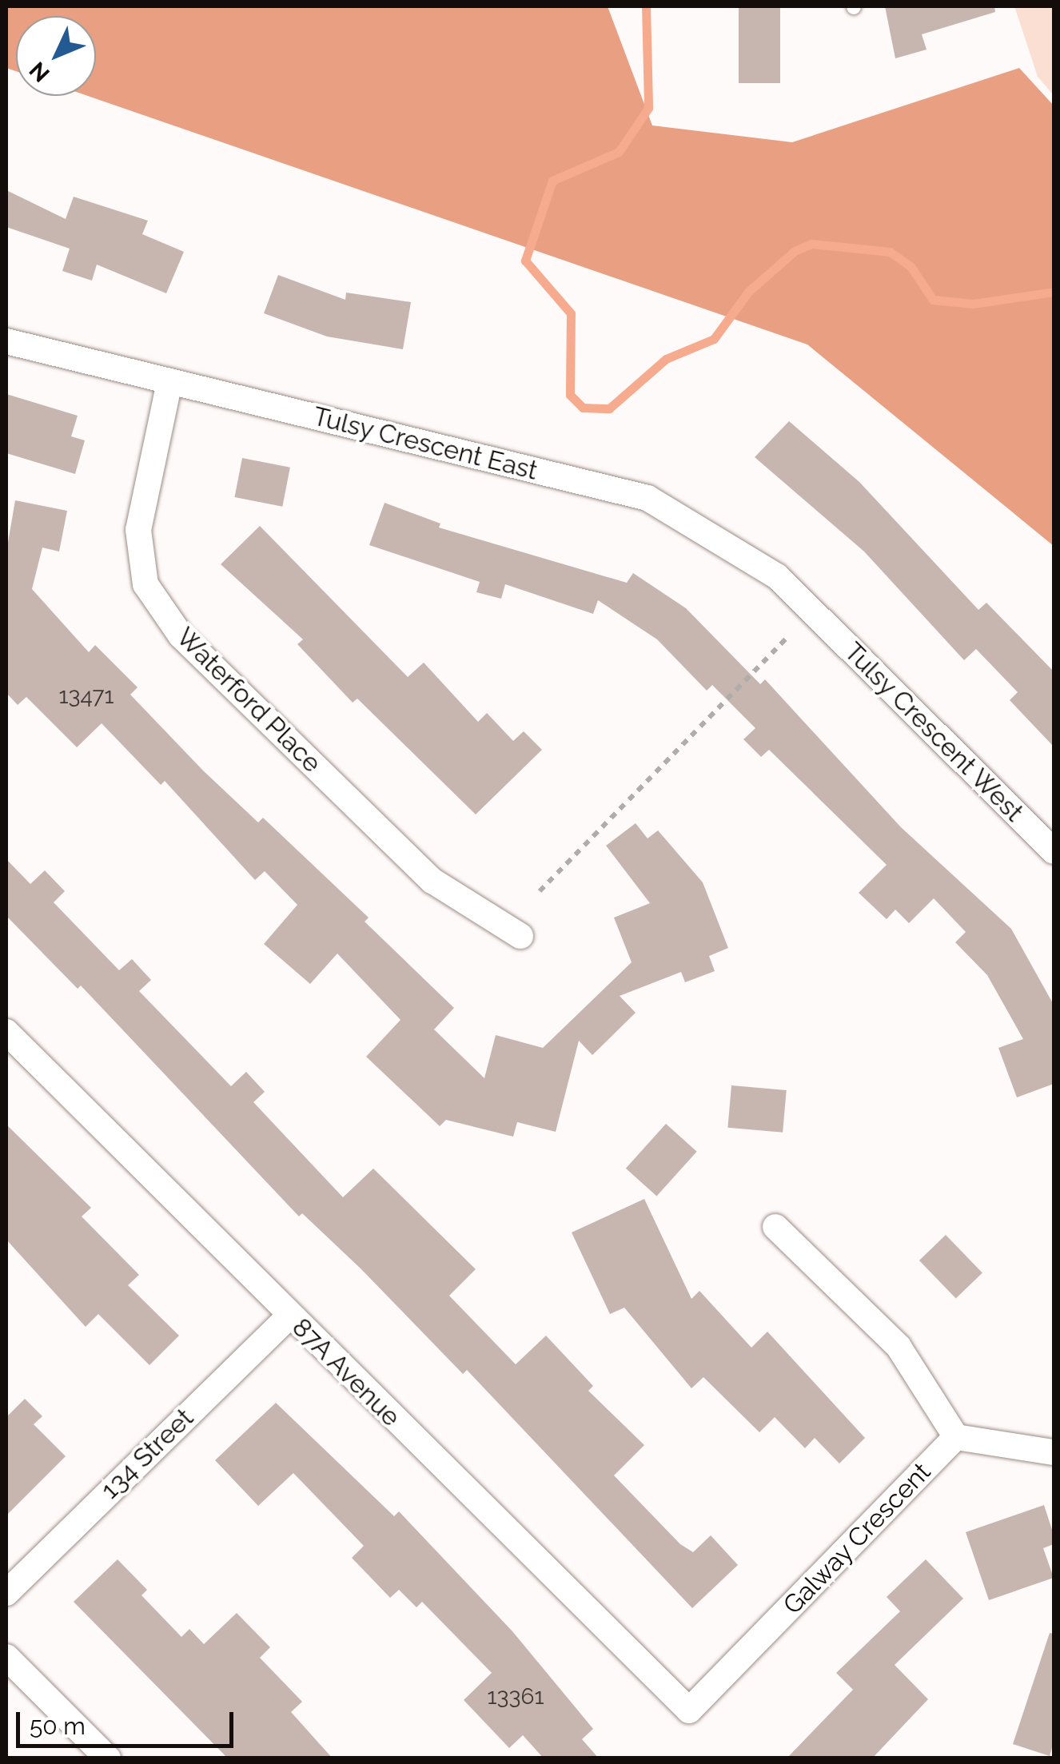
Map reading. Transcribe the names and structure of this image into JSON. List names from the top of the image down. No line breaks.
{"streets":{"street":["Tulsy Crescent East","Waterford Place","Tulsy Crescent West","87A Avenue","134 Street","Galway Crescent"]},"crossings":[["Tulsy Crescent East","Waterford Place"],["Tulsy Crescent East","Tulsy Crescent West"],["87A Avenue","134 Street"],["87A Avenue","Galway Crescent"]],"house_numbers":["13471","13361"],"scale_bar":"50 m","north":"bottom left"}
